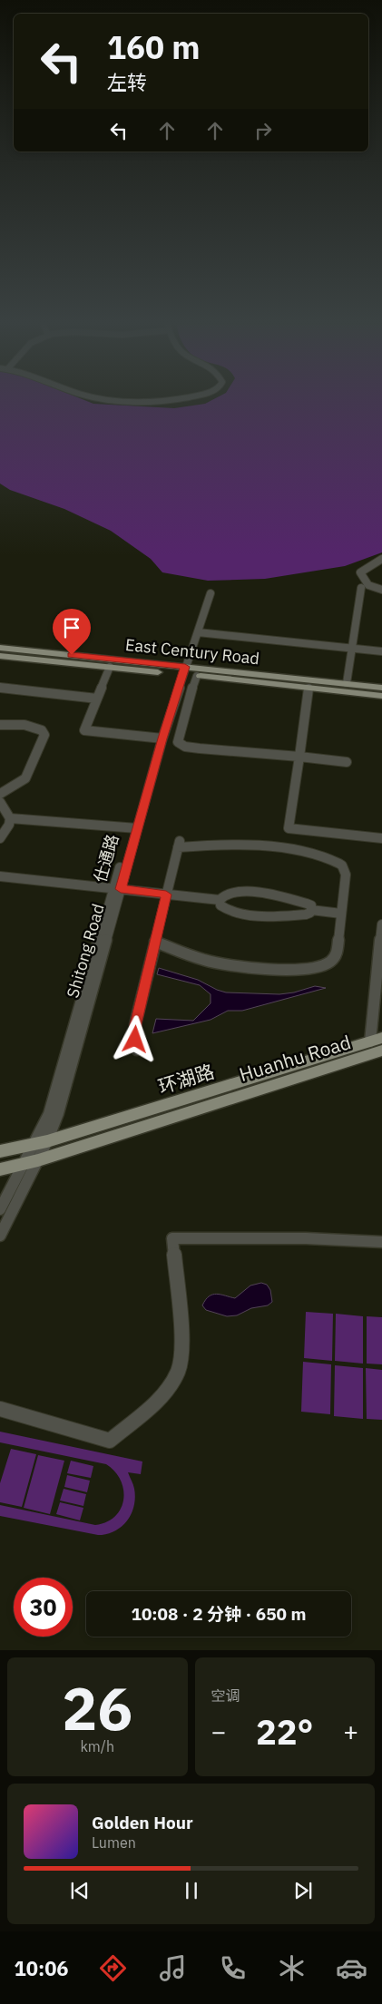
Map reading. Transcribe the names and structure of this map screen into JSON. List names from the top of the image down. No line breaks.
{"streets":{"main road":["East Century Road","Huanhu Road","环湖路"],"street":["仕通路"]},"crossings":[["East Century Road","仕通路"],["仕通路","Huanhu Road"],["仕通路","环湖路"]],"page":{"turn":["160 m","左转"],"limit":"30","trip":"10:08 · 2 分钟 · 650 m","tile":[["26","km/h"],"空调"],"heat":["−","22°","+"],"song":["Golden Hour","Lumen"],"tabs":"10:06"}}
